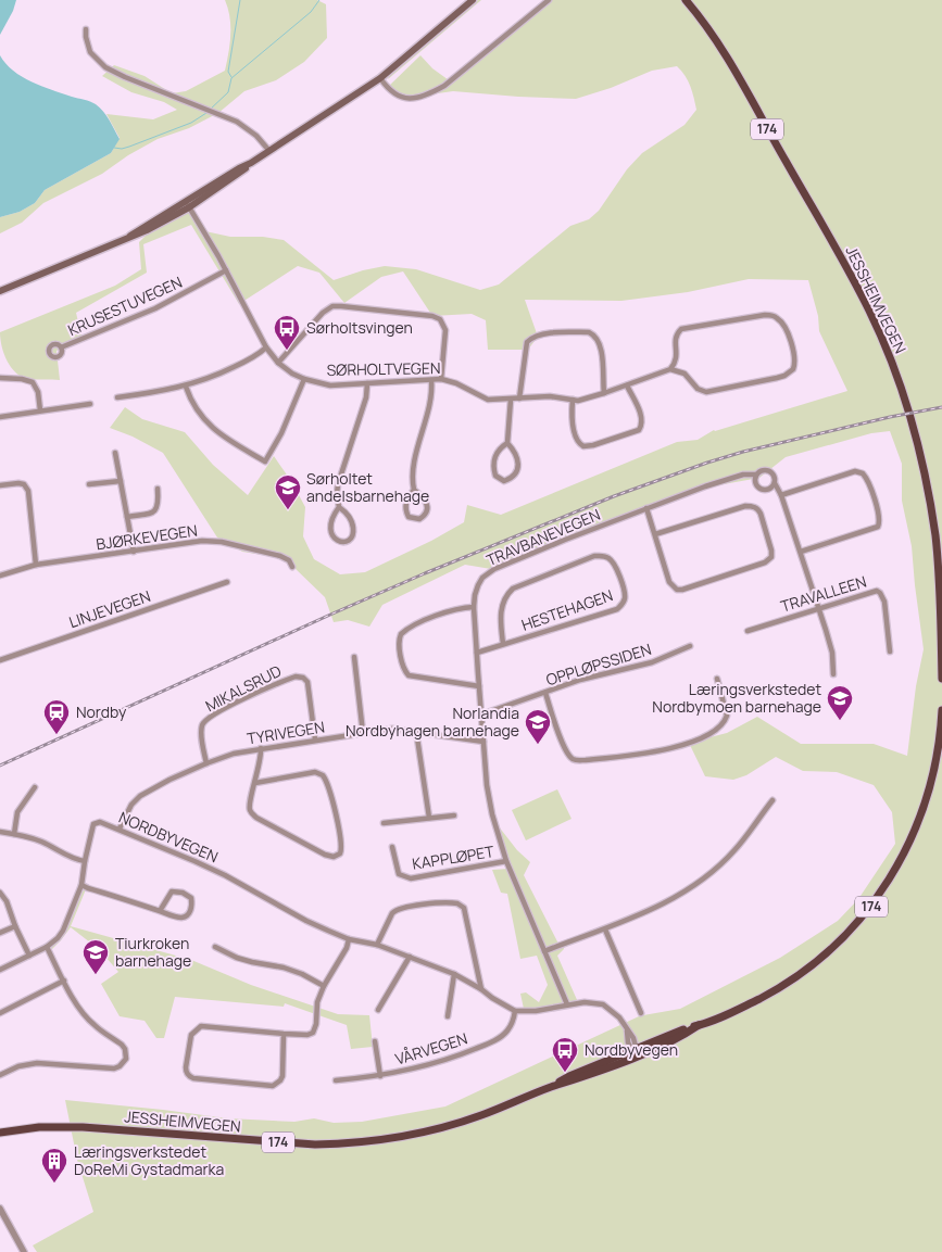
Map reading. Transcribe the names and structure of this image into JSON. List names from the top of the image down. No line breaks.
{"streets":{"main road":["174","JESSHEIMVEGEN"],"street":["KRUSESTUVEGEN","SØRHOLTVEGEN","BJØRKEVEGEN","TRAVBANEVEGEN","TRAVALLEEN","LINJEVEGEN","HESTEHAGEN","OPPLØPSSIDEN","MIKALSRUD","TYRIVEGEN","NORDBYVEGEN","KAPPLØPET","VÅRVEGEN"]},"crossings":[["KRUSESTUVEGEN","SØRHOLTVEGEN"],["TRAVBANEVEGEN","HESTEHAGEN"],["TRAVBANEVEGEN","OPPLØPSSIDEN"],["TRAVBANEVEGEN","TYRIVEGEN"],["TRAVBANEVEGEN","KAPPLØPET"],["MIKALSRUD","TYRIVEGEN"],["TYRIVEGEN","NORDBYVEGEN"],["NORDBYVEGEN","VÅRVEGEN"]],"places":{"bus stop":["Sørholtsvingen","Nordbyvegen"],"school or university":["Sørholtet andelsbarnehage","Læringsverkstedet Nordbymoen barnehage","Norlandia Nordbyhagen barnehage","Tiurkroken barnehage"],"station":["Nordby"],"building":["Læringsverkstedet DoReMi Gystadmarka"]}}
